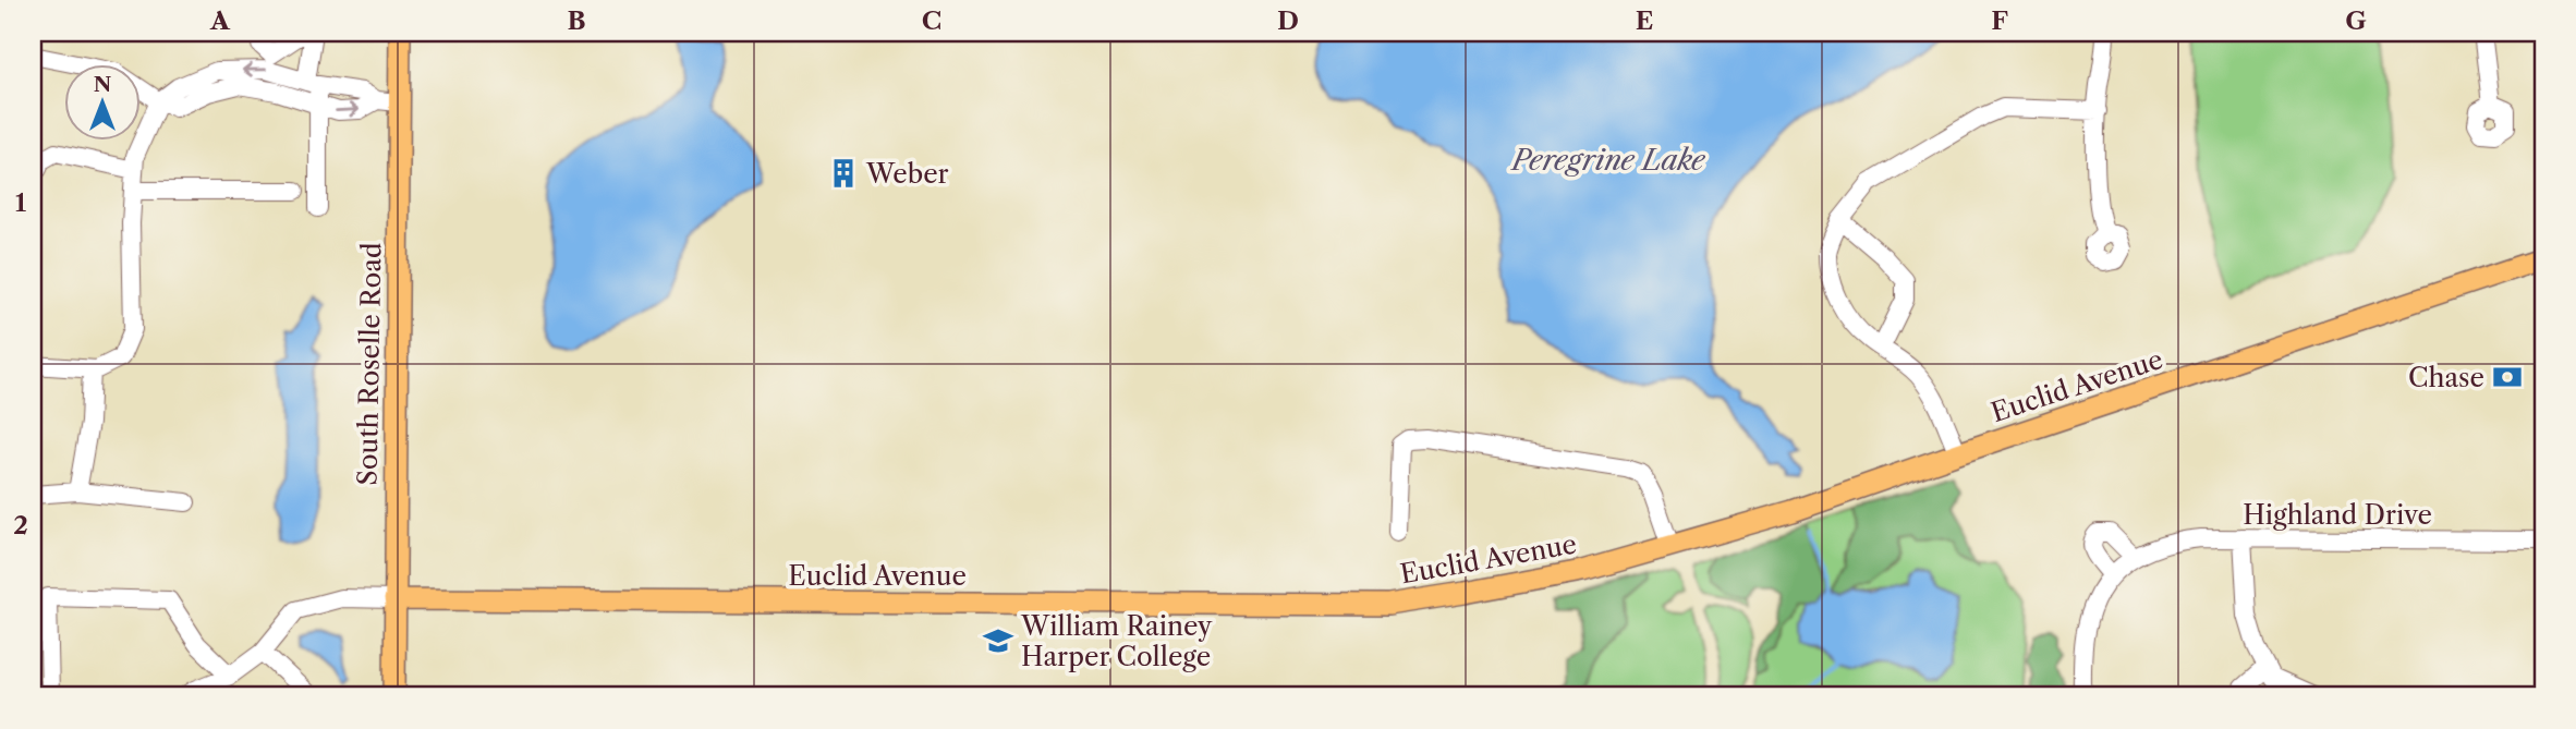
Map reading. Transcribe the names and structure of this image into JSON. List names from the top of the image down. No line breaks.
{"streets":{"main road":["South Roselle Road","Euclid Avenue"],"street":["Highland Drive"]},"crossings":[["South Roselle Road","Euclid Avenue"]],"water":["Peregrine Lake"],"places":{"building":["Weber"],"bank":["Chase"],"school or university":["William Rainey Harper College"]},"north":"top","grid":{"columns":["A","B","C","D","E","F","G"],"rows":["1","2"]}}
